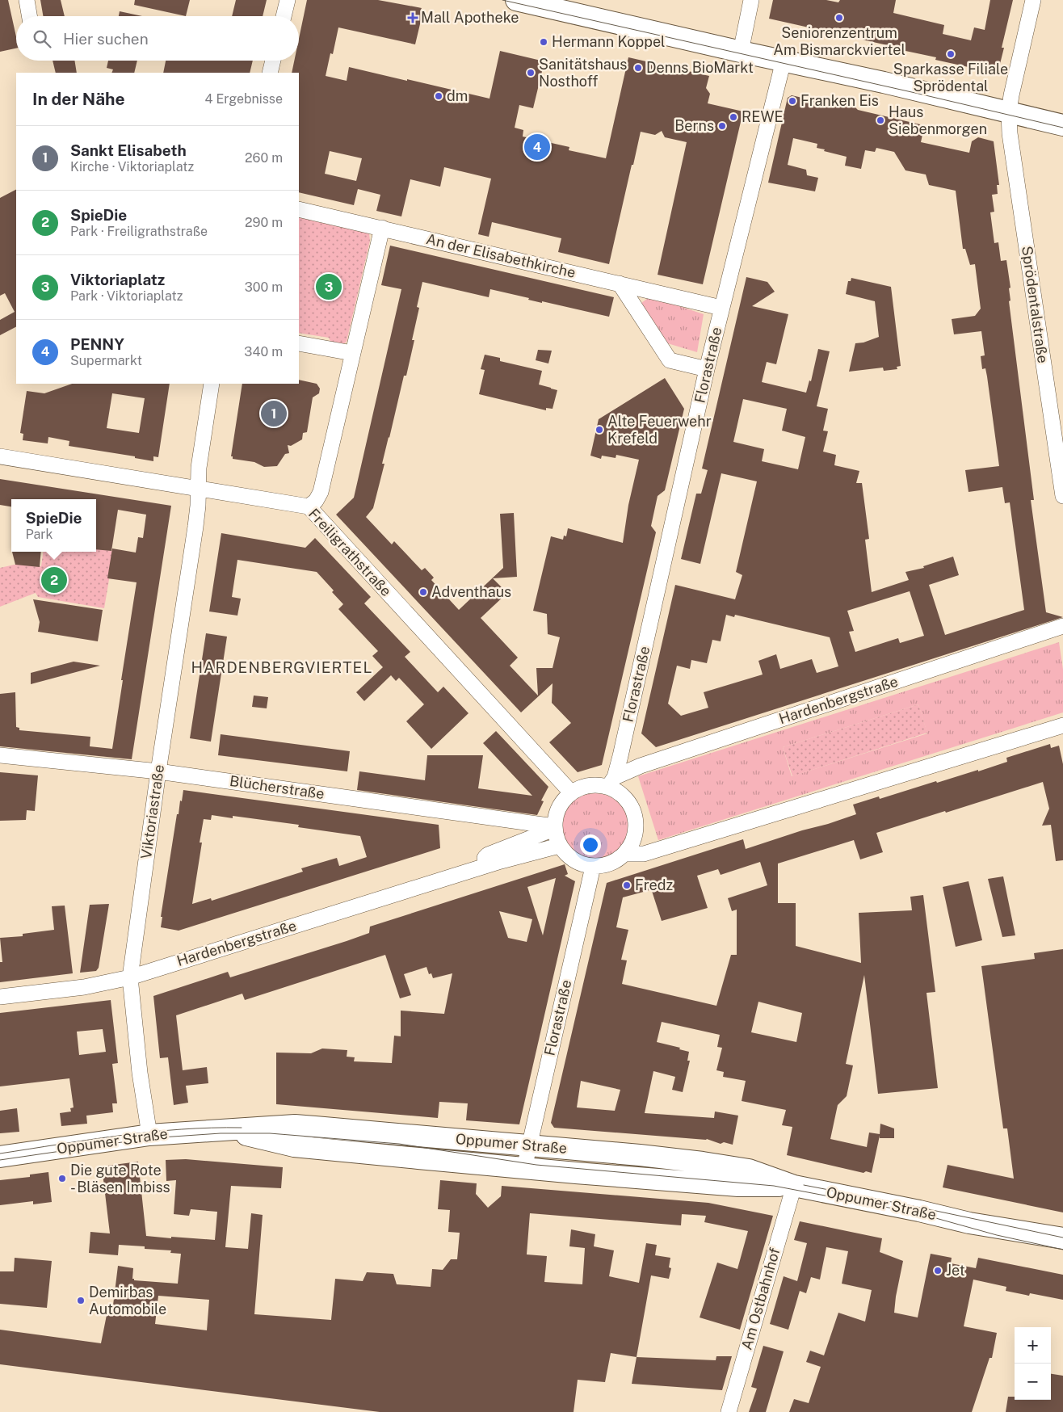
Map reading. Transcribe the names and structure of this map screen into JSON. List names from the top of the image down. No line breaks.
{"streets":{"main road":["Oppumer Straße"],"street":["An der Elisabethkirche","Sprödentalstraße","Florastraße","Freiligrathstraße","Hardenbergstraße","Blücherstraße","Viktoriastraße","Am Ostbahnhof"]},"crossings":[["An der Elisabethkirche","Florastraße"],["Florastraße","Freiligrathstraße"],["Florastraße","Hardenbergstraße"],["Florastraße","Blücherstraße"],["Florastraße","Oppumer Straße"],["Freiligrathstraße","Hardenbergstraße"],["Freiligrathstraße","Blücherstraße"],["Freiligrathstraße","Viktoriastraße"],["Hardenbergstraße","Blücherstraße"],["Hardenbergstraße","Viktoriastraße"],["Blücherstraße","Viktoriastraße"],["Viktoriastraße","Oppumer Straße"],["Oppumer Straße","Am Ostbahnhof"]],"districts":["HARDENBERGVIERTEL"],"places":{"health":["Mall Apotheke"],"other":["Seniorenzentrum Am Bismarckviertel","Hermann Koppel","Sparkasse Filiale Sprödental","Denns BioMarkt","Sanitätshaus Nosthoff","dm","Franken Eis","REWE","Haus Siebenmorgen","Berns","Alte Feuerwehr Krefeld","Adventhaus","Fredz","Die gute Rote - Bläsen Imbiss","Jet","Demirbas Automobile"]},"page":{"search":"Hier suchen","heading":["In der Nähe","4 Ergebnisse"],"list":[{"mark":"1","name":"Sankt Elisabeth","note":"Kirche · Viktoriaplatz","value":"260 m"},{"mark":"2","name":"SpieDie","note":"Park · Freiligrathstraße","value":"290 m"},{"mark":"3","name":"Viktoriaplatz","note":"Park · Viktoriaplatz","value":"300 m"},{"mark":"4","name":"PENNY","note":"Supermarkt","value":"340 m"}],"pins":["4","3","1","2"],"popup":["SpieDie","Park"],"map_buttons":["+","−"]}}
